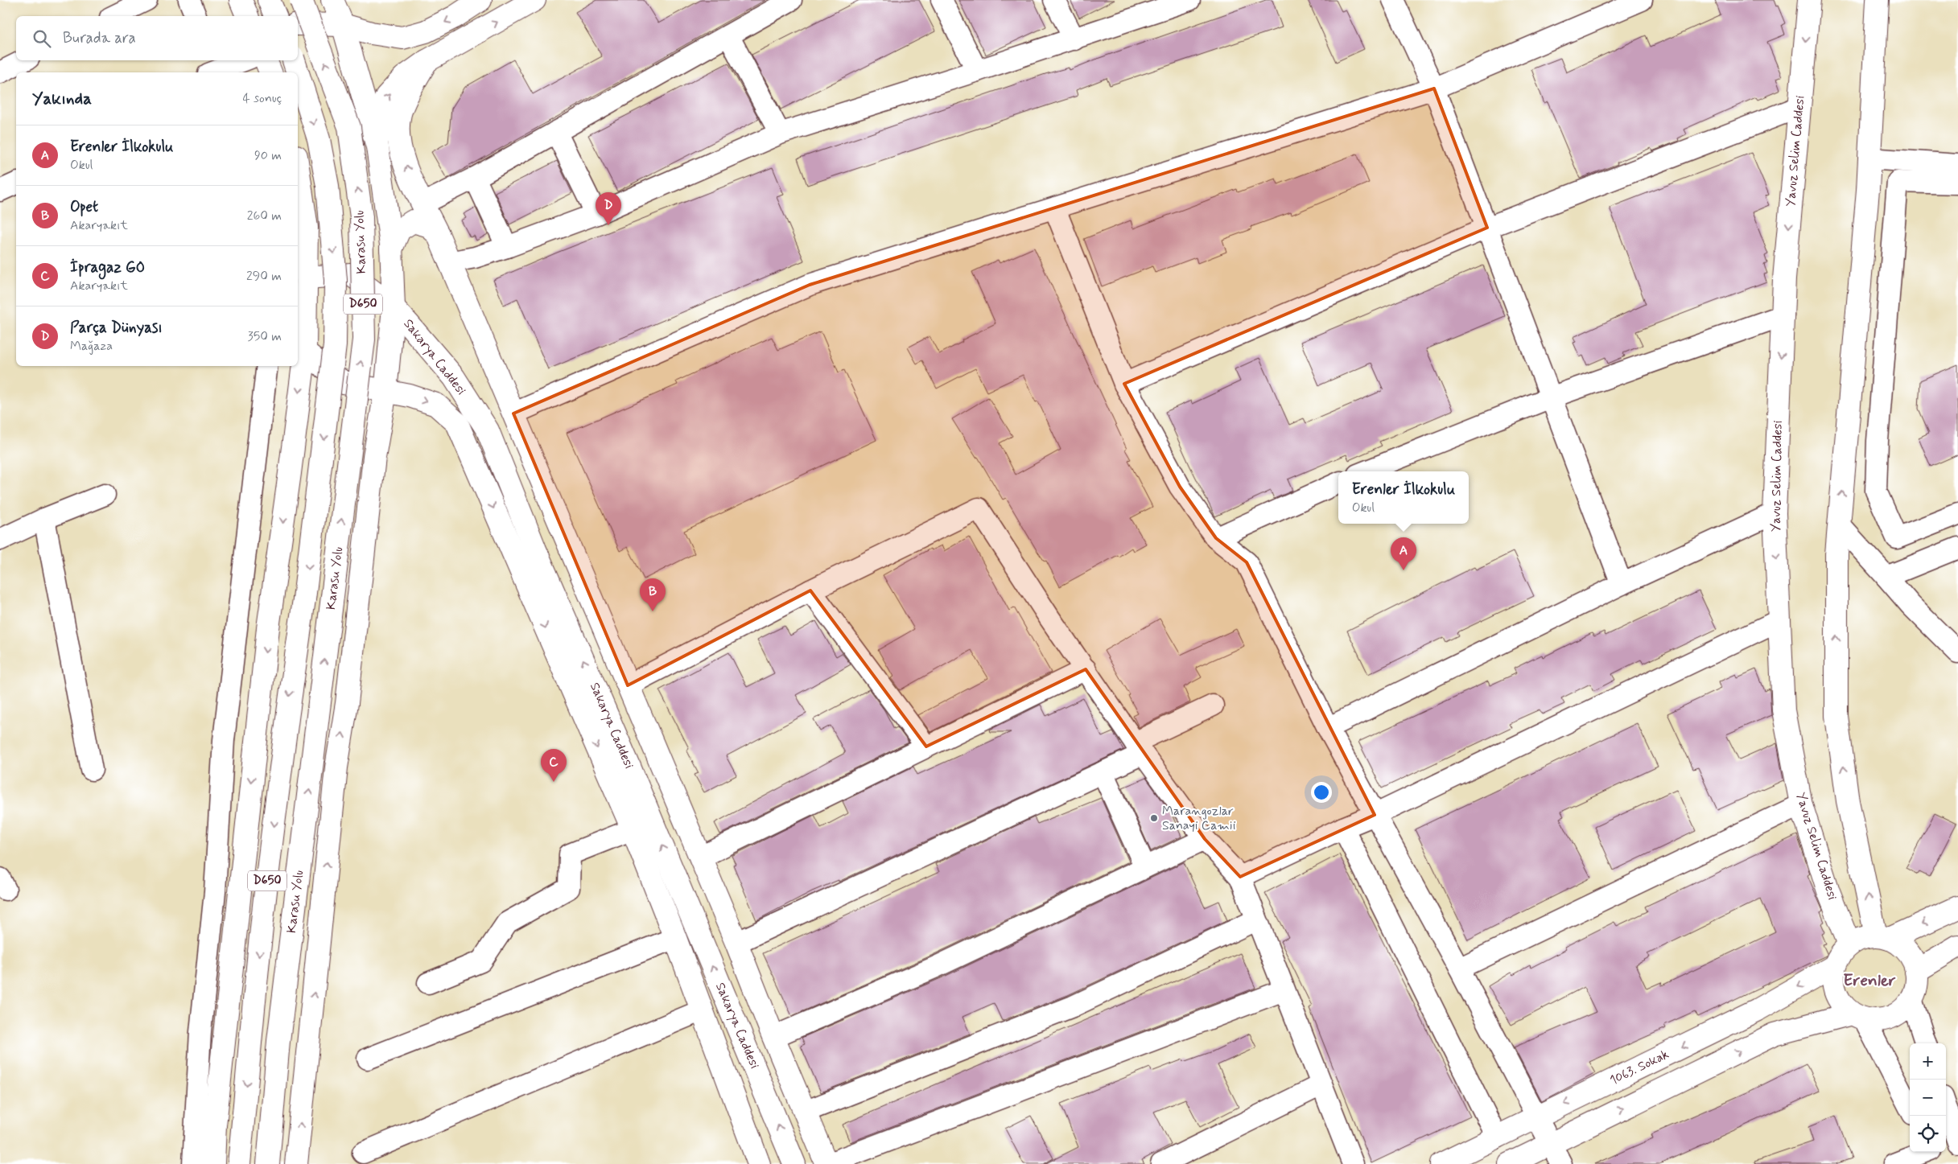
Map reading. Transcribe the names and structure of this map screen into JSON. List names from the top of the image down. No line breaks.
{"streets":{"main road":["Yavuz Selim Caddesi","Karasu Yolu","D650","Sakarya Caddesi","1063. Sokak"]},"crossings":[["Yavuz Selim Caddesi","1063. Sokak"]],"districts":["Erenler"],"places":["Marangozlar Sanayi Camii"],"page":{"search":"Burada ara","heading":["Yakında","4 sonuç"],"list":[{"mark":"A","name":"Erenler İlkokulu","note":"Okul","value":"90 m"},{"mark":"B","name":"Opet","note":"Akaryakıt","value":"260 m"},{"mark":"C","name":"İpragaz GO","note":"Akaryakıt","value":"290 m"},{"mark":"D","name":"Parça Dünyası","note":"Mağaza","value":"350 m"}],"pins":["D","A","B","C"],"popup":["Erenler İlkokulu","Okul"],"map_buttons":["+","−"]}}
